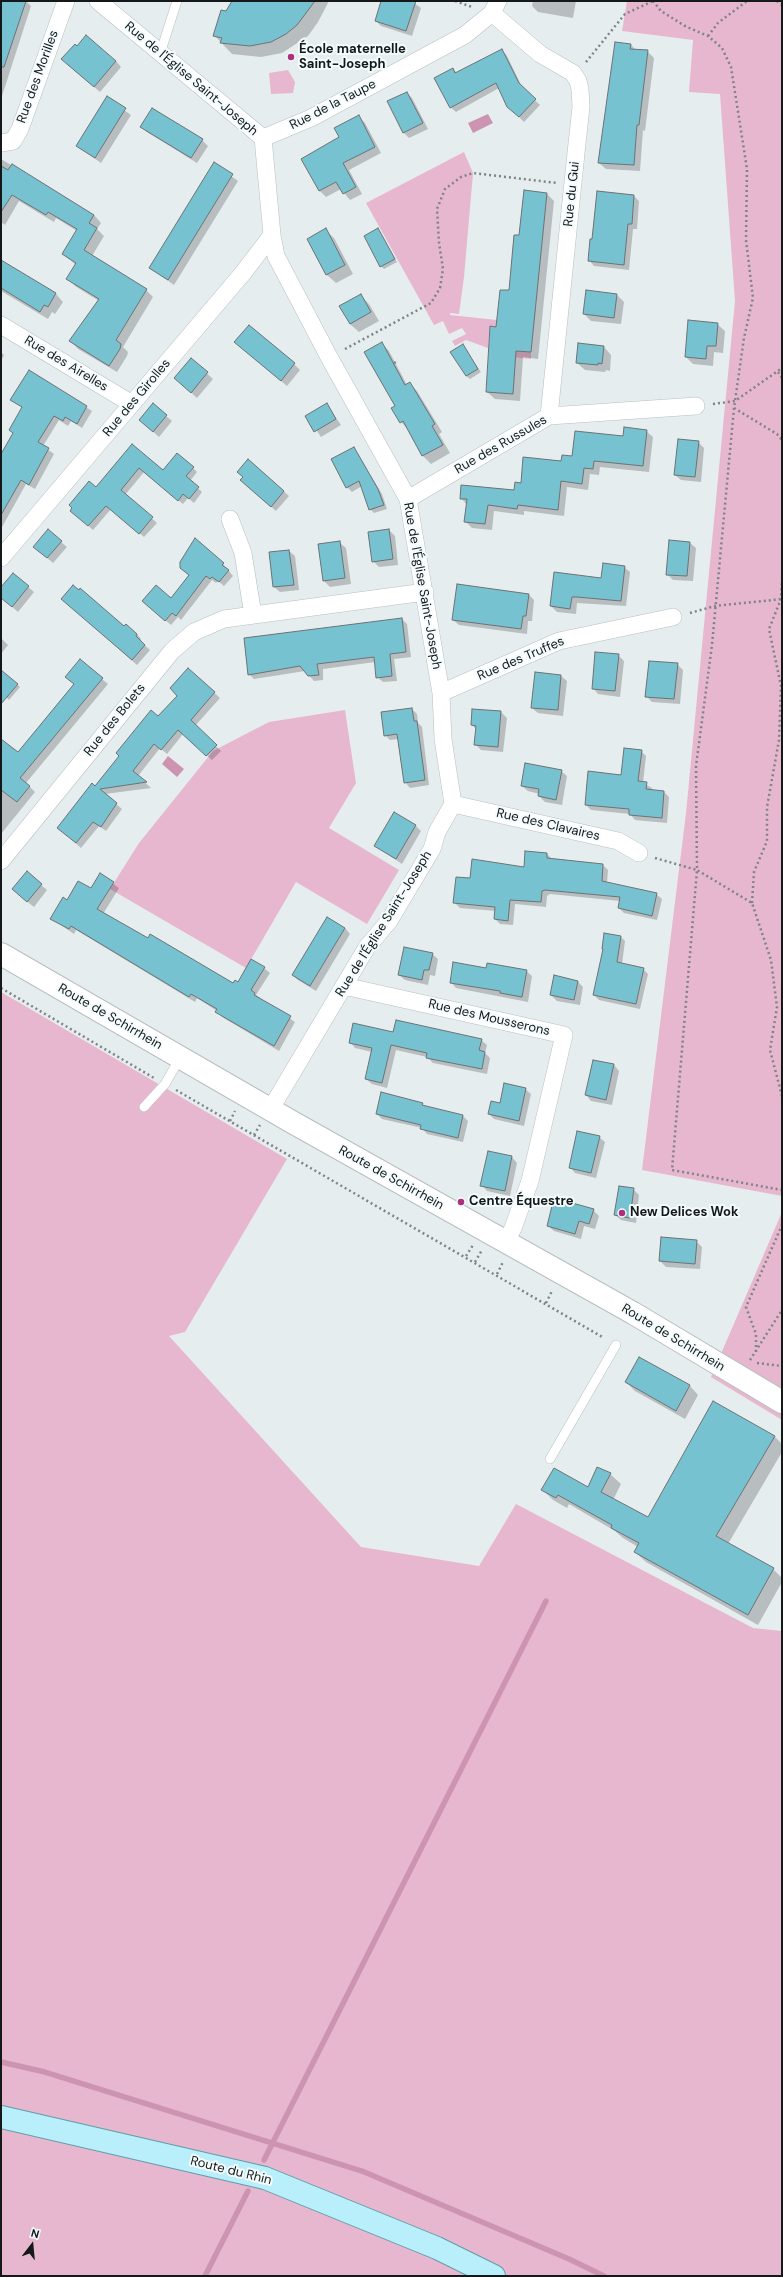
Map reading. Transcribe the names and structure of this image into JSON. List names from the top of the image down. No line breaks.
{"streets":{"main road":["Route du Rhin"],"street":["Rue des Morilles","Rue de l'Église Saint-Joseph","Rue de la Taupe","Rue du Gui","Rue des Airelles","Rue des Girolles","Rue des Russules","Rue des Truffes","Rue des Bolets","Rue des Clavaires","Route de Schirrhein","Rue des Mousserons"]},"crossings":[["Rue de l'Église Saint-Joseph","Rue de la Taupe"],["Rue de l'Église Saint-Joseph","Rue des Girolles"],["Rue de l'Église Saint-Joseph","Rue des Russules"],["Rue de l'Église Saint-Joseph","Rue des Truffes"],["Rue de l'Église Saint-Joseph","Rue des Bolets"],["Rue de l'Église Saint-Joseph","Rue des Clavaires"],["Rue de l'Église Saint-Joseph","Route de Schirrhein"],["Rue de l'Église Saint-Joseph","Rue des Mousserons"],["Rue de la Taupe","Rue du Gui"],["Rue du Gui","Rue des Russules"],["Rue des Airelles","Rue des Girolles"],["Route de Schirrhein","Rue des Mousserons"]],"places":["École maternelle Saint-Joseph","Centre Équestre","New Delices Wok"],"north":"top"}
